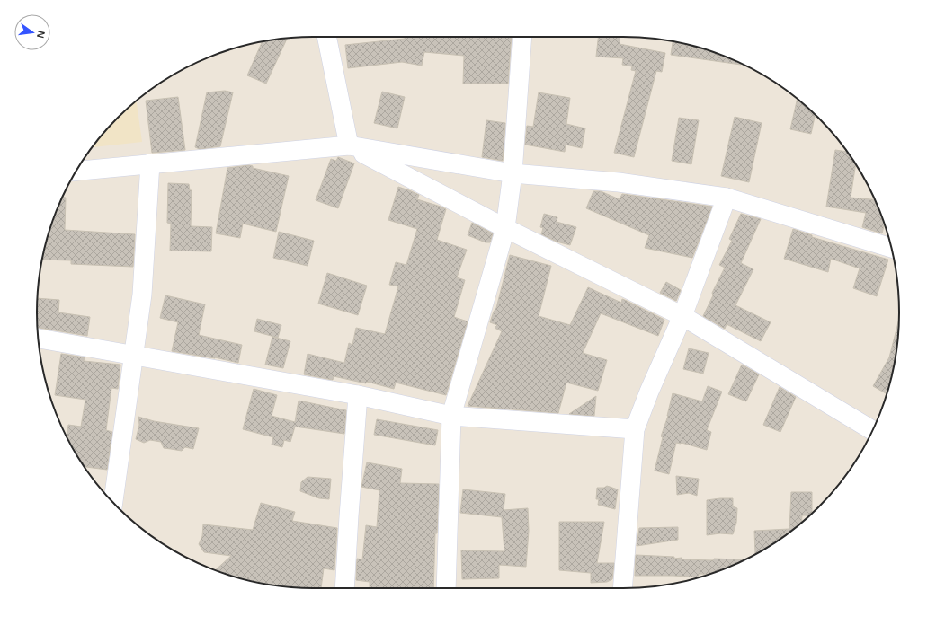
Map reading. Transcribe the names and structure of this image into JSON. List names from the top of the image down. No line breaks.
{"north":"right"}
